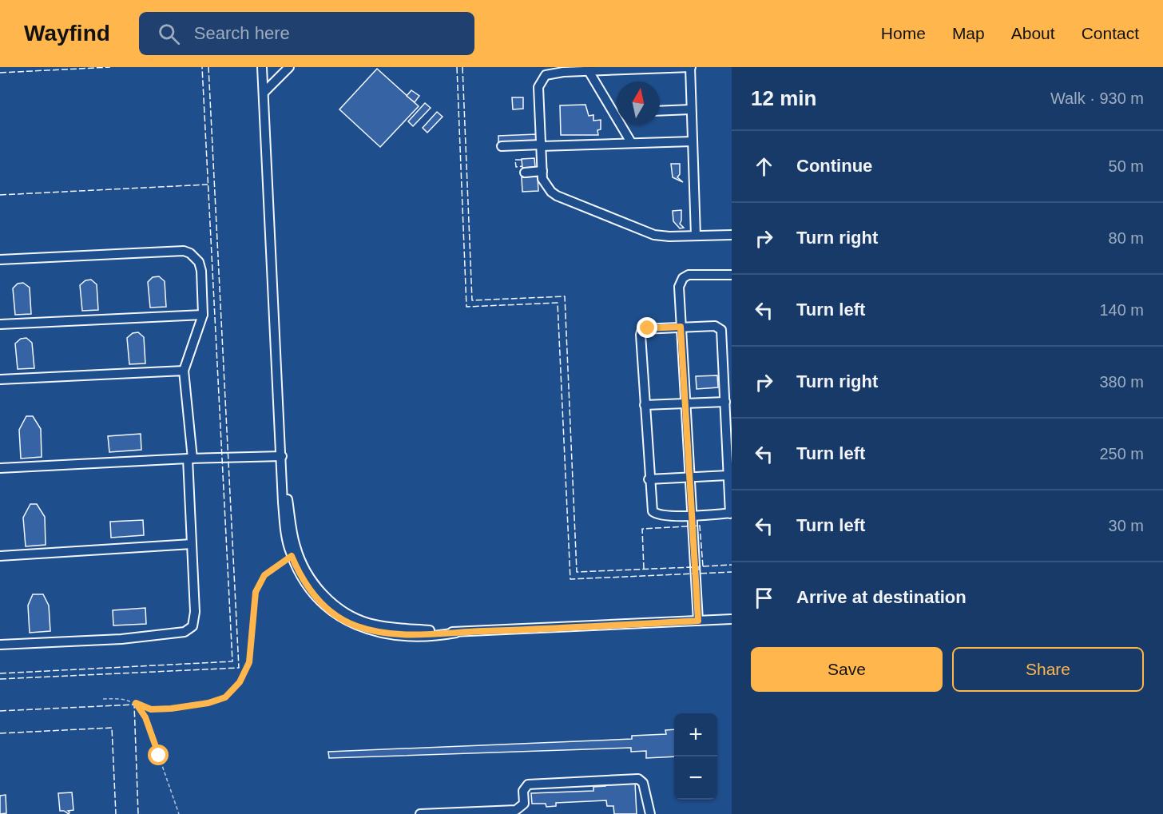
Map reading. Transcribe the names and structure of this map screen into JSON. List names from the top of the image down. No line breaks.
{"north":"top","page":{"header":"Wayfind","search":"Search here","nav":["Home","Map","About","Contact"],"heading":["12 min","Walk · 930 m"],"list":[["Continue","50 m"],["Turn right","80 m"],["Turn left","140 m"],["Turn right","380 m"],["Turn left","250 m"],["Turn left","30 m"],"Arrive at destination"],"buttons":["Save","Share"],"map_buttons":["+","−"]}}
